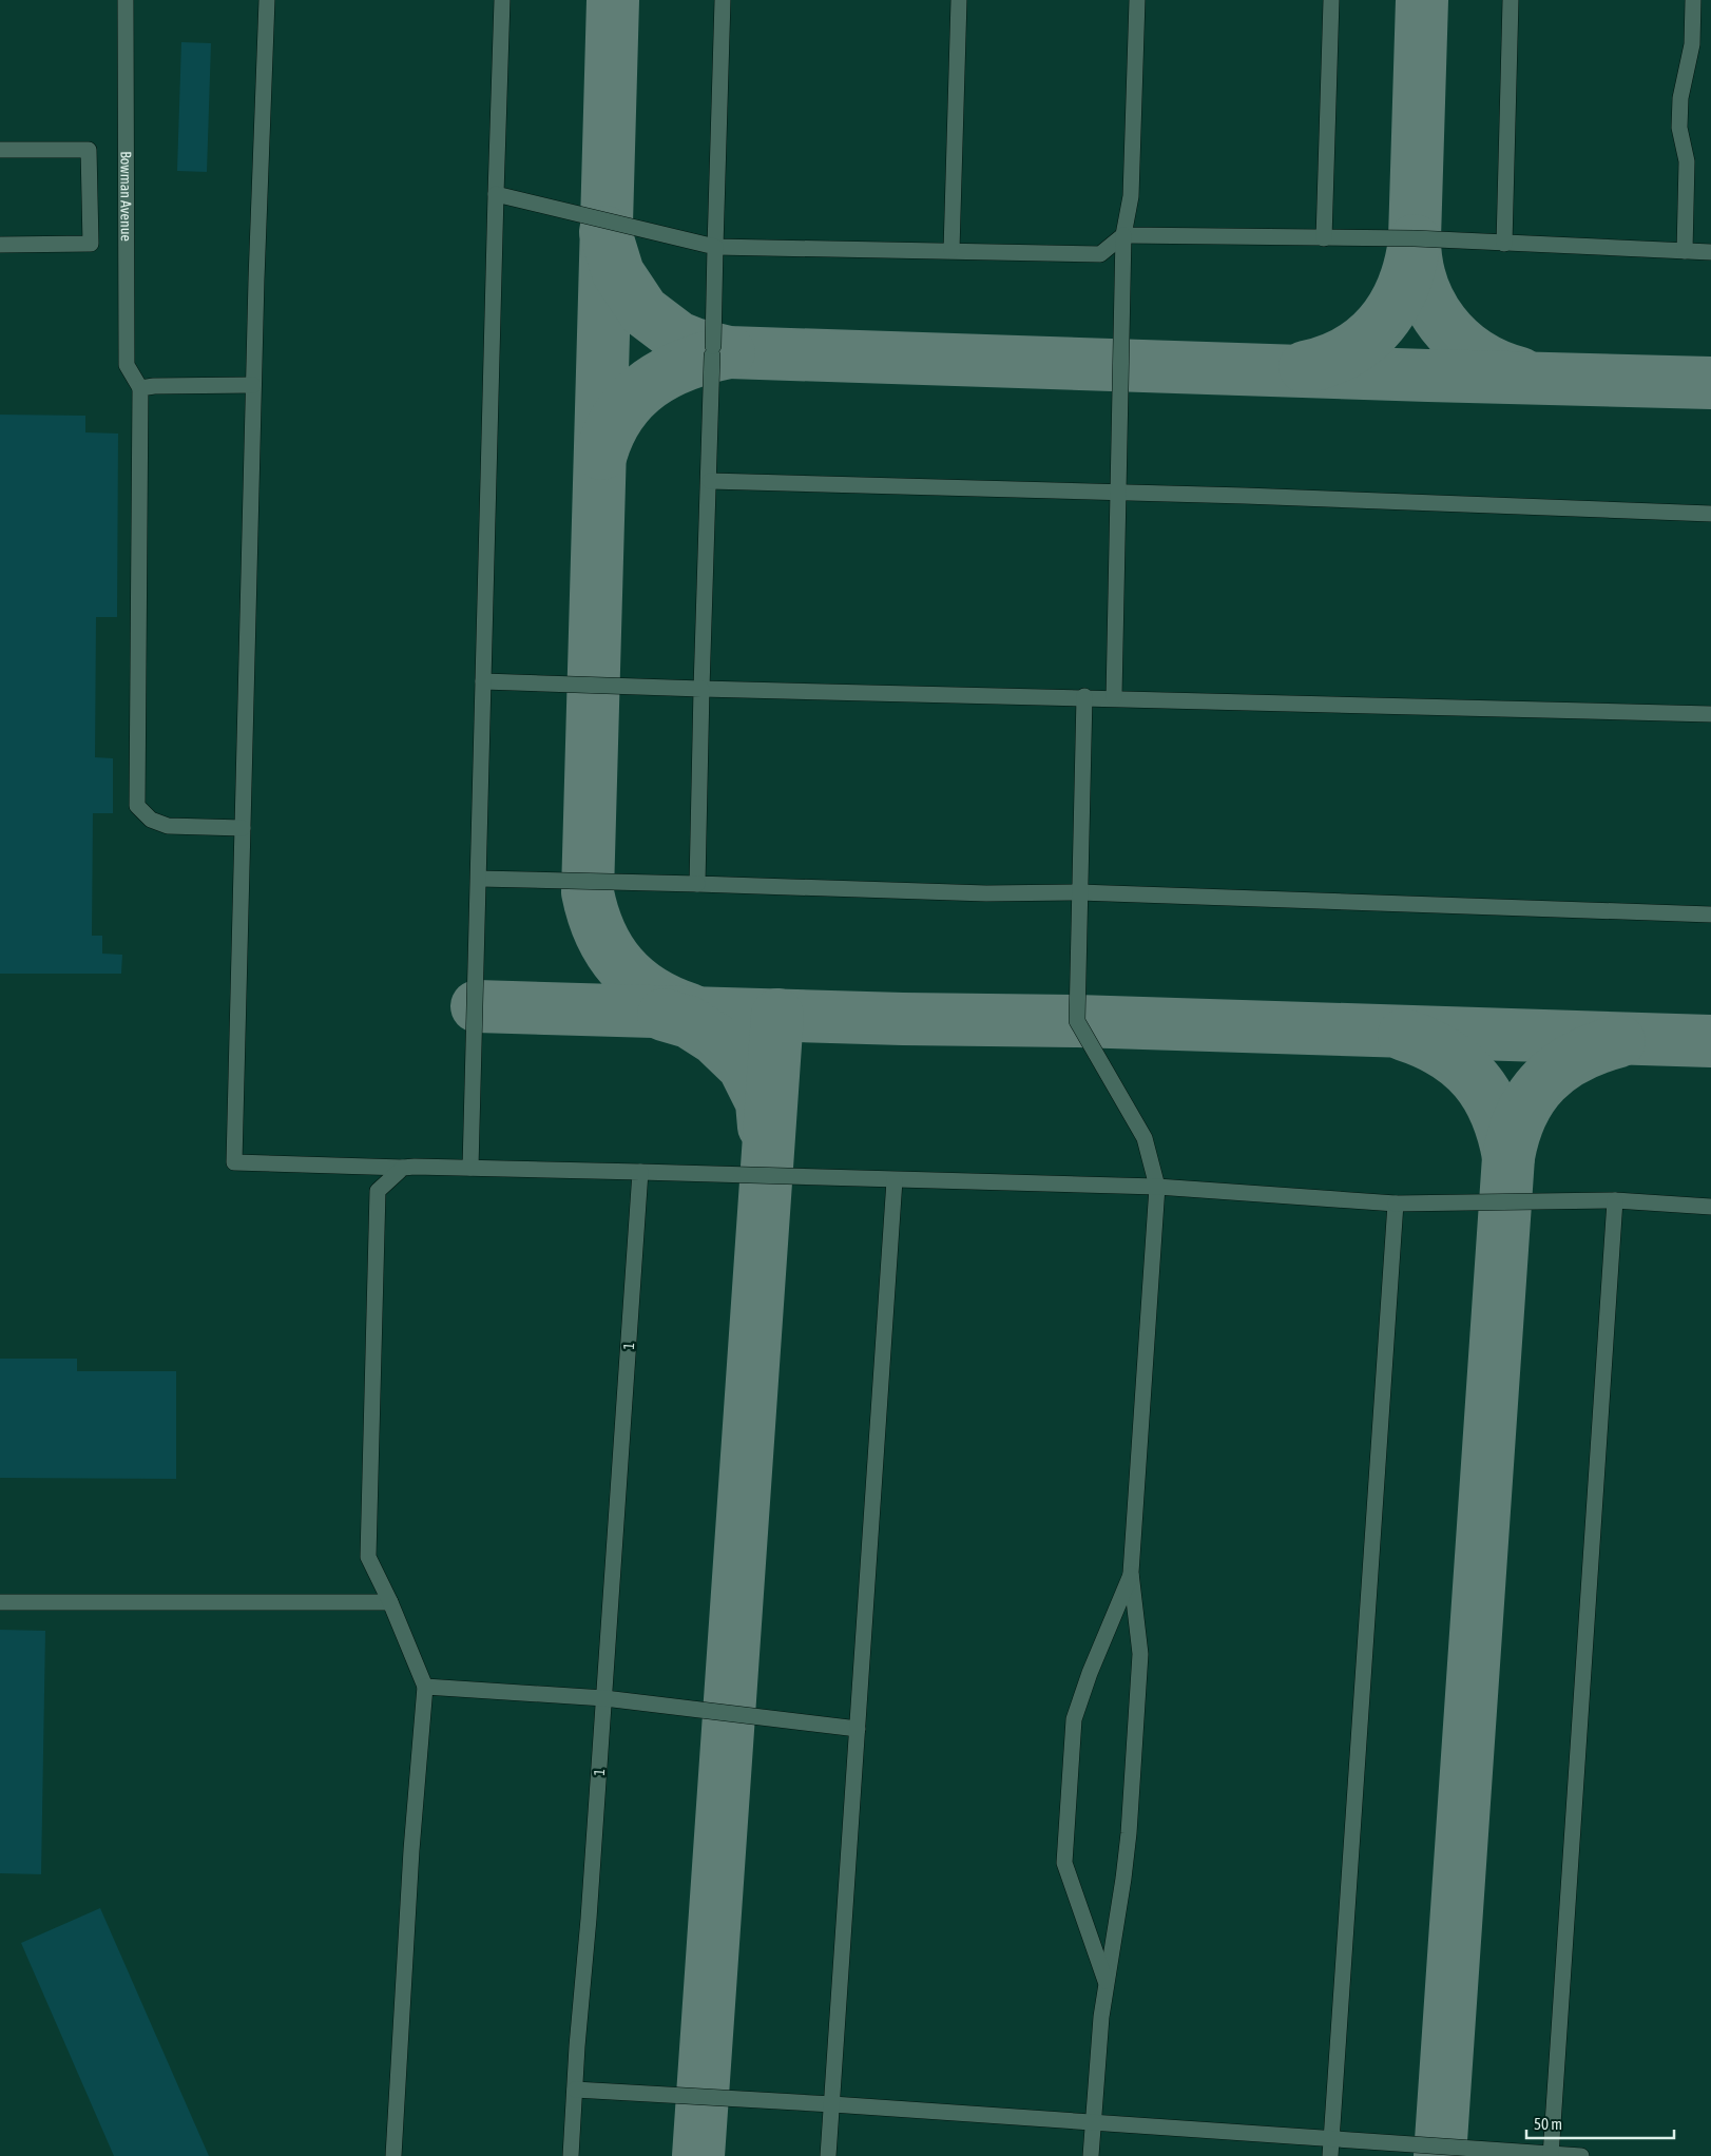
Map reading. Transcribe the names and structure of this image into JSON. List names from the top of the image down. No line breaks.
{"streets":{"lane":["Bowman Avenue","1"]},"scale_bar":"50 m"}
